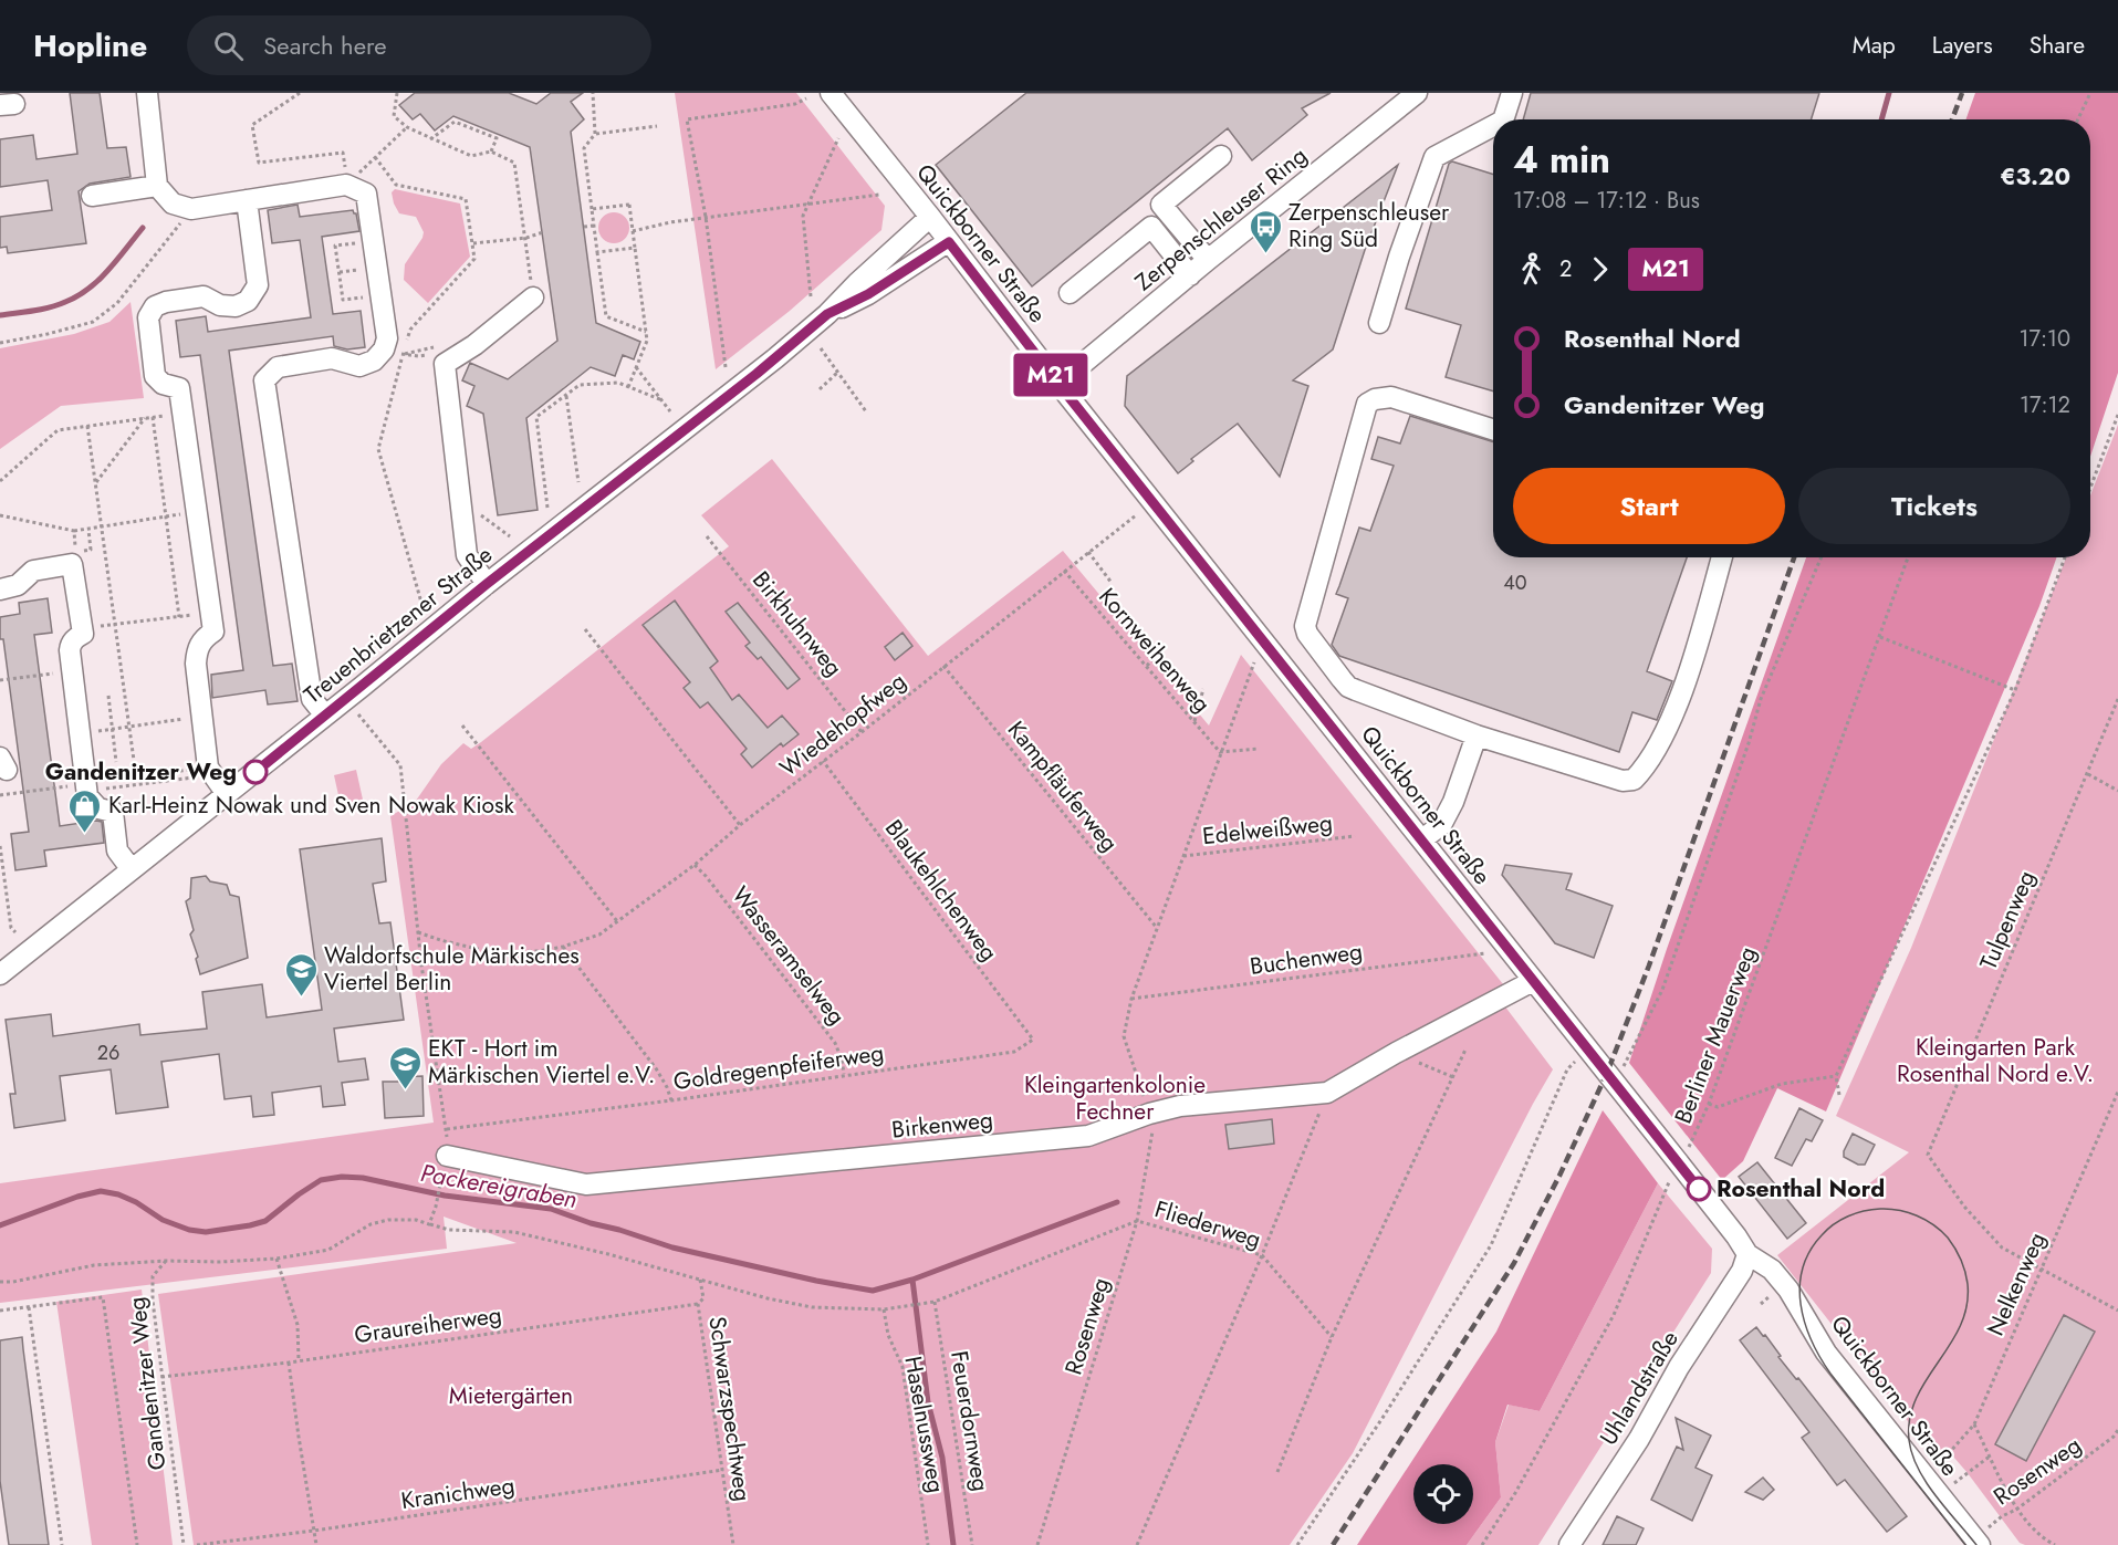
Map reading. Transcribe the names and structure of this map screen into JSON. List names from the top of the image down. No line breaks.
{"streets":{"street":["Zerpenschleuser Ring","Quickborner Straße","Treuenbrietzener Straße","Birkenweg","Uhlandstraße"],"path":["Birkhuhnweg","Kornweihenweg","Wiedehopfweg","Kampfläuferweg","Edelweißweg","Blaukehlchenweg","Tulpenweg","Wasseramselweg","Buchenweg","Berliner Mauerweg","Goldregenpfeiferweg","Fliederweg","Nelkenweg","Graureiherweg","Rosenweg","Gandenitzer Weg","Schwarzspechtweg","Feuerdornweg","Haselnussweg","Kranichweg"]},"crossings":[["Zerpenschleuser Ring","Quickborner Straße"],["Quickborner Straße","Treuenbrietzener Straße"],["Quickborner Straße","Berliner Mauerweg"],["Quickborner Straße","Birkenweg"],["Quickborner Straße","Nelkenweg"],["Quickborner Straße","Rosenweg"],["Quickborner Straße","Uhlandstraße"],["Birkhuhnweg","Wiedehopfweg"],["Kornweihenweg","Wiedehopfweg"],["Kornweihenweg","Rosenweg"],["Wiedehopfweg","Kampfläuferweg"],["Wiedehopfweg","Blaukehlchenweg"],["Wiedehopfweg","Wasseramselweg"],["Kampfläuferweg","Rosenweg"],["Edelweißweg","Rosenweg"],["Blaukehlchenweg","Goldregenpfeiferweg"],["Tulpenweg","Nelkenweg"],["Wasseramselweg","Goldregenpfeiferweg"],["Buchenweg","Rosenweg"],["Birkenweg","Rosenweg"],["Fliederweg","Rosenweg"],["Fliederweg","Schwarzspechtweg"],["Fliederweg","Feuerdornweg"],["Fliederweg","Haselnussweg"],["Graureiherweg","Gandenitzer Weg"],["Graureiherweg","Schwarzspechtweg"],["Schwarzspechtweg","Kranichweg"]],"water":["Packereigraben"],"parks":["Kleingarten Park Rosenthal Nord e.V.","Kleingartenkolonie Fechner","Mietergärten"],"places":{"bus stop":["Zerpenschleuser Ring Süd"],"other":["Gandenitzer Weg","Rosenthal Nord"],"shop":["Karl-Heinz Nowak und Sven Nowak Kiosk"],"school or university":["Waldorfschule Märkisches Viertel Berlin","EKT - Hort im Märkischen Viertel e.V."]},"lines":["bus line M21"],"house_numbers":["40","26"],"page":{"header":"Hopline","search":"Search here","nav":["Map","Layers","Share"],"on_map":"M21","heading":["4 min","17:08 – 17:12 · Bus","€3.20"],"legs":["2","M21"],"list":[{"name":"Rosenthal Nord","value":"17:10"},{"name":"Gandenitzer Weg","value":"17:12"}],"buttons":["Start","Tickets"]}}
